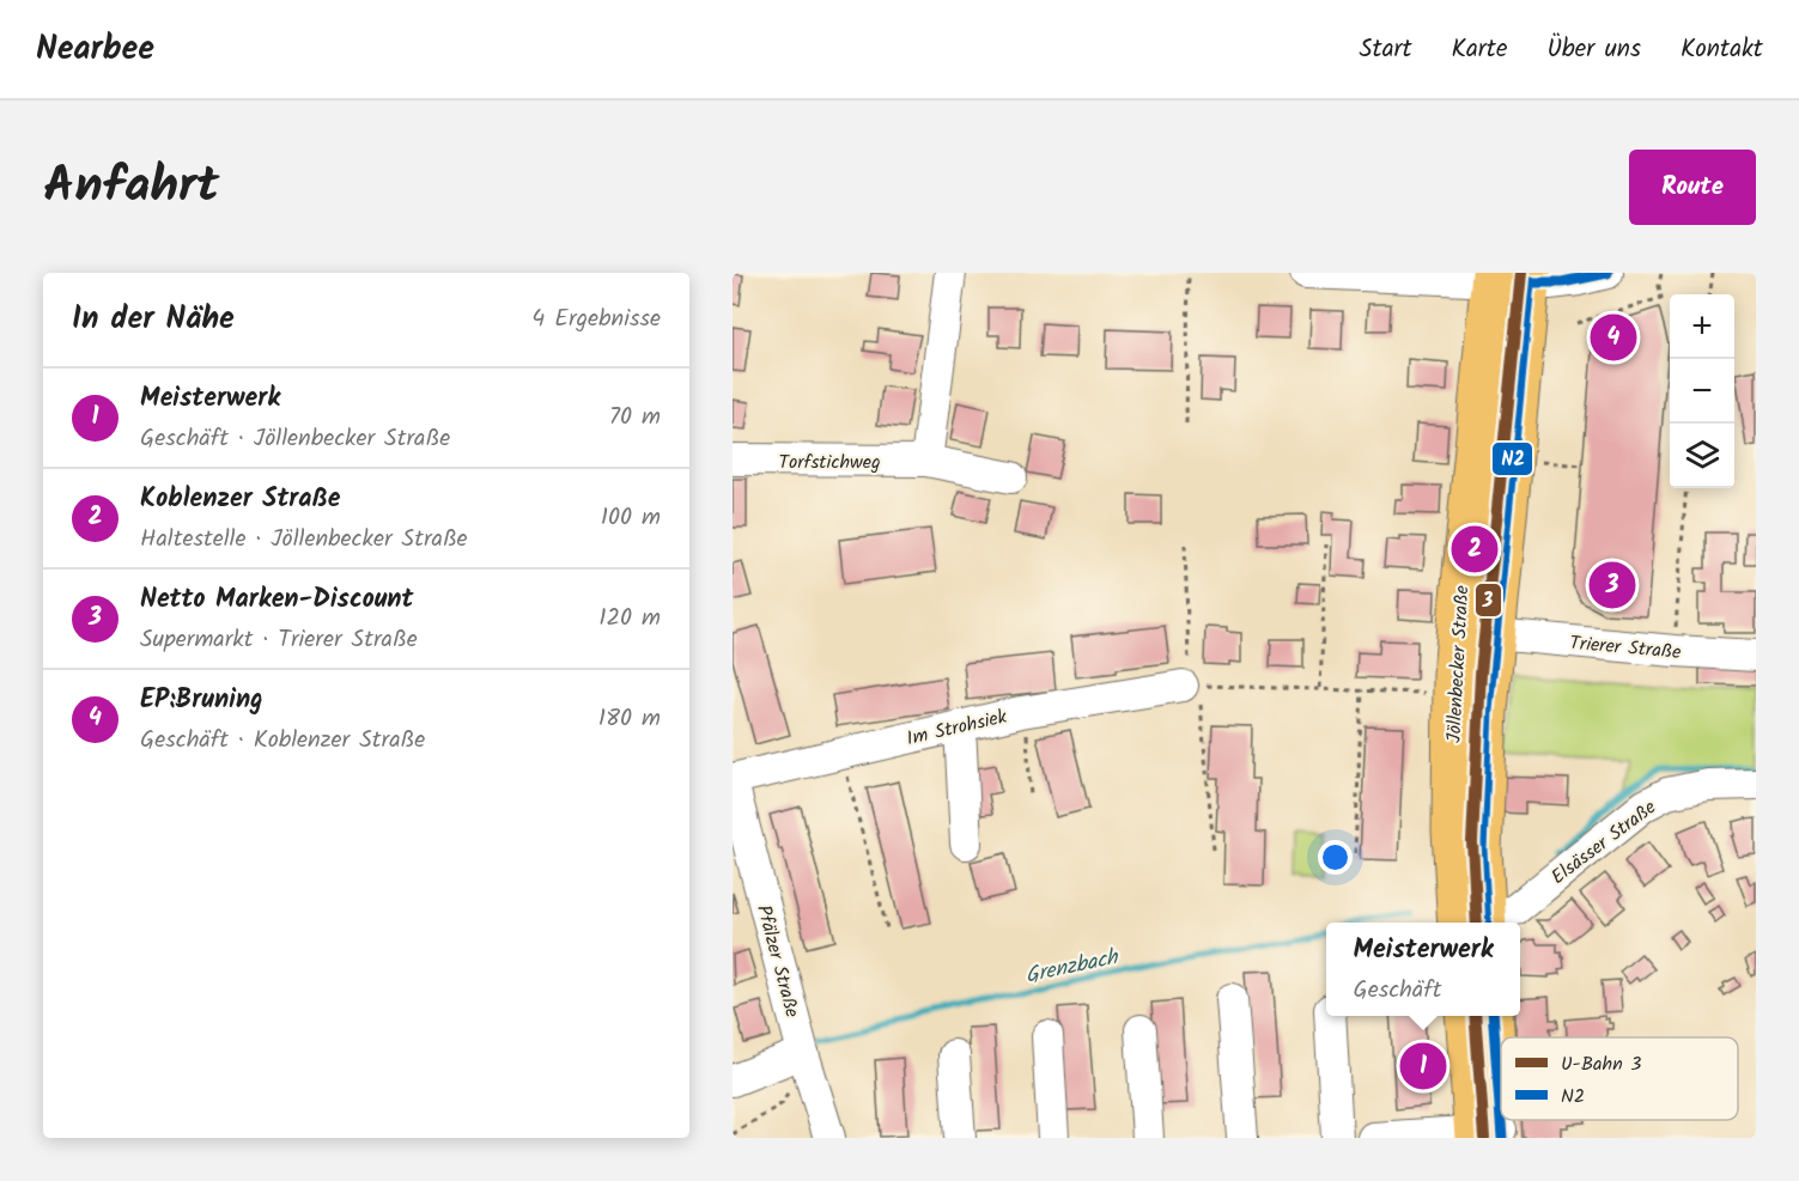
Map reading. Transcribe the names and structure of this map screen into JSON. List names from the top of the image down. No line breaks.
{"streets":{"main road":["Jöllenbecker Straße"],"street":["Torfstichweg","Trierer Straße","Im Strohsiek","Elsässer Straße","Pfälzer Straße"]},"crossings":[["Trierer Straße","Jöllenbecker Straße"],["Im Strohsiek","Pfälzer Straße"]],"water":["Grenzbach"],"lines":["metro line 3","transit line N2"],"legend":["U-Bahn 3","N2"],"page":{"header":"Nearbee","nav":["Start","Karte","Über uns","Kontakt"],"title":"Anfahrt","buttons":"Route","heading":["In der Nähe","4 Ergebnisse"],"map_buttons":["+","−"],"pins":["4","2","3","1"],"list":[{"mark":"1","name":"Meisterwerk","note":"Geschäft · Jöllenbecker Straße","value":"70 m"},{"mark":"2","name":"Koblenzer Straße","note":"Haltestelle · Jöllenbecker Straße","value":"100 m"},{"mark":"3","name":"Netto Marken-Discount","note":"Supermarkt · Trierer Straße","value":"120 m"},{"mark":"4","name":"EP:Bruning","note":"Geschäft · Koblenzer Straße","value":"180 m"}],"popup":["Meisterwerk","Geschäft"]}}
